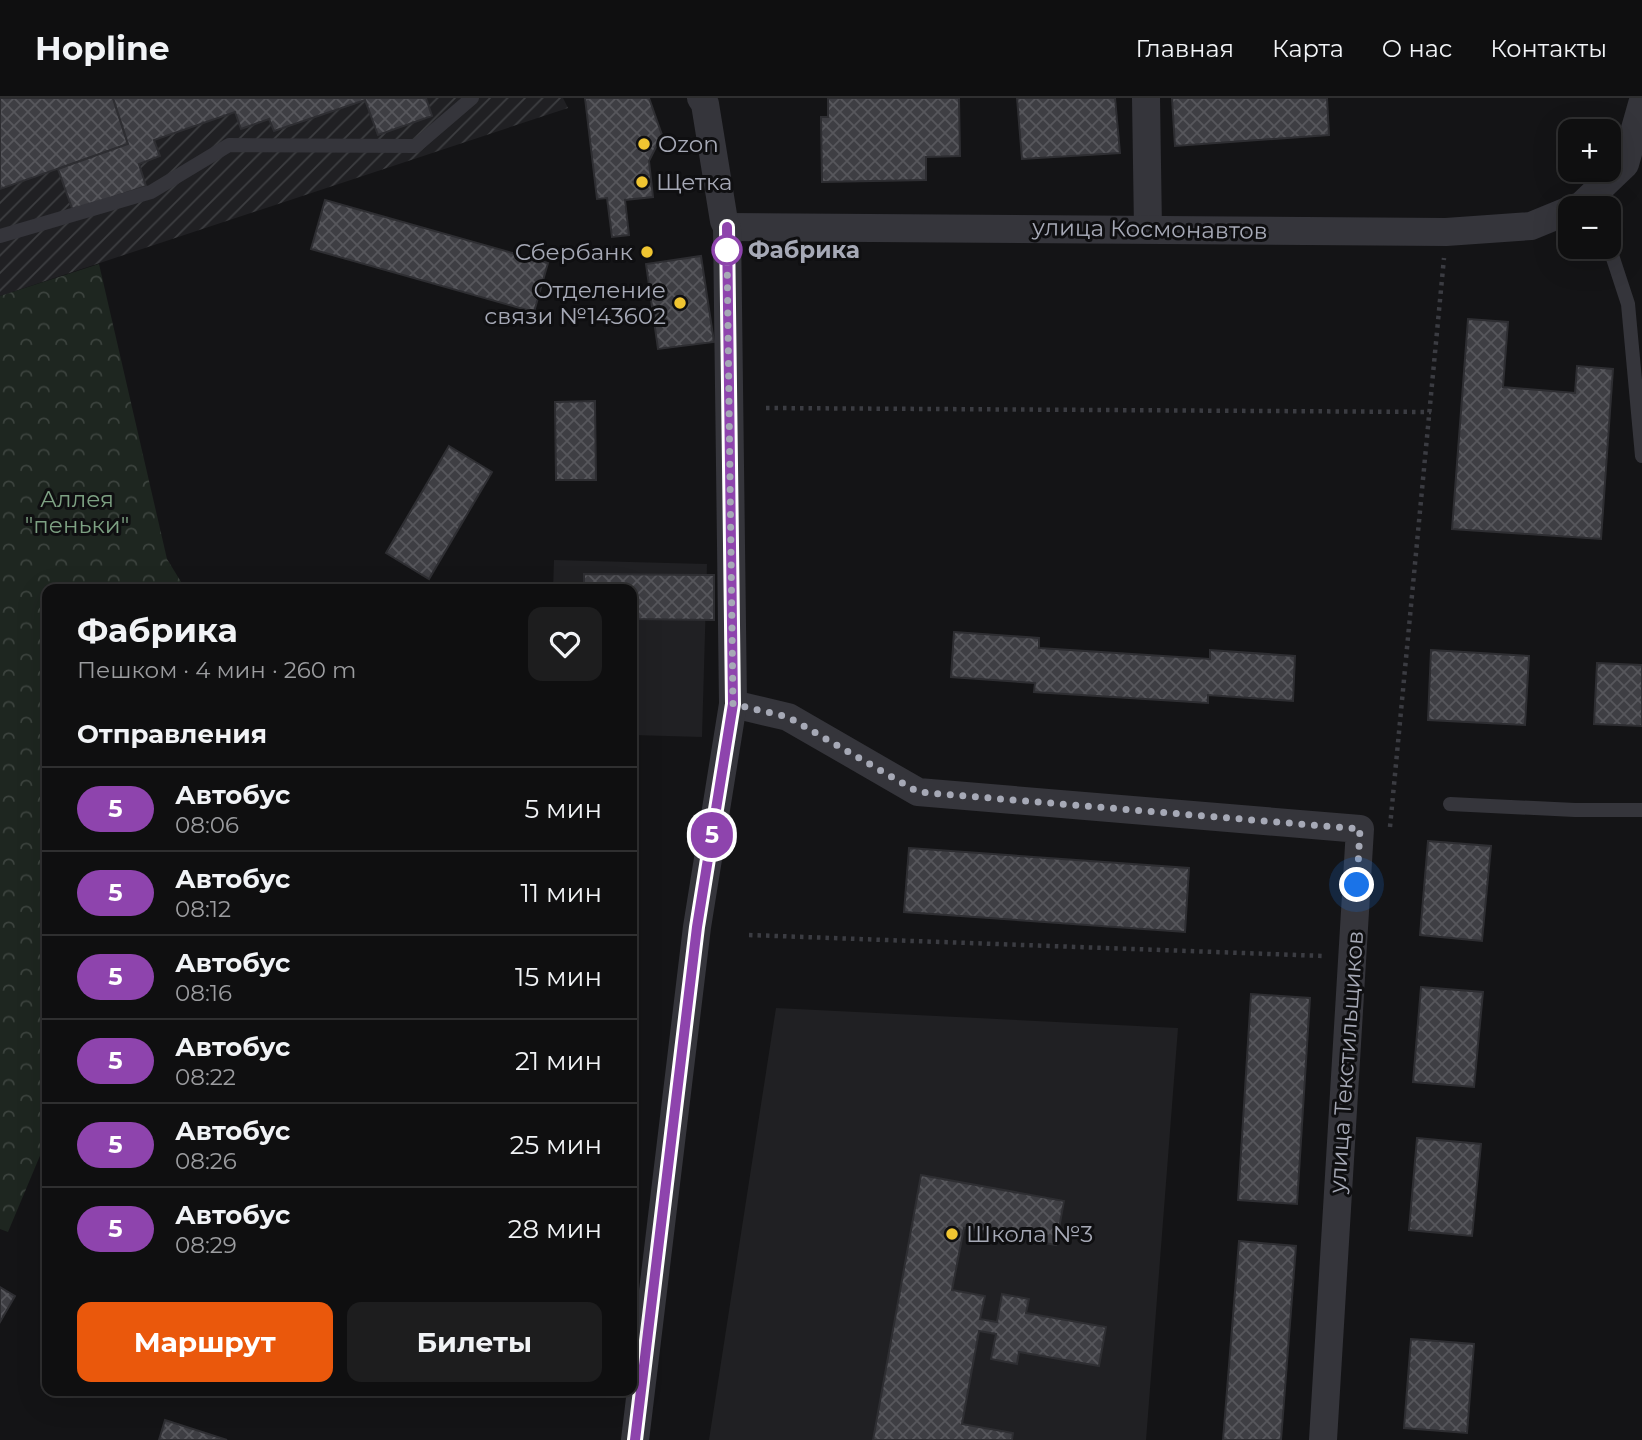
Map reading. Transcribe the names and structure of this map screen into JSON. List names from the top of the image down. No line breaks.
{"streets":{"street":["улица Космонавтов","улица Текстильщиков"]},"parks":["Аллея \"пеньки\""],"places":["Ozon","Щетка","Фабрика","Сбербанк","Отделение связи №143602","Школа №3"],"lines":["bus line 5"],"page":{"header":"Hopline","nav":["Главная","Карта","О нас","Контакты"],"on_map":"5","map_buttons":["+","−"],"heading":[["Фабрика","Пешком · 4 мин · 260 m"],"Отправления"],"list":[{"mark":"5","name":"Автобус","note":"08:06","value":"5 мин"},{"mark":"5","name":"Автобус","note":"08:12","value":"11 мин"},{"mark":"5","name":"Автобус","note":"08:16","value":"15 мин"},{"mark":"5","name":"Автобус","note":"08:22","value":"21 мин"},{"mark":"5","name":"Автобус","note":"08:26","value":"25 мин"},{"mark":"5","name":"Автобус","note":"08:29","value":"28 мин"}],"buttons":["Маршрут","Билеты"]}}
